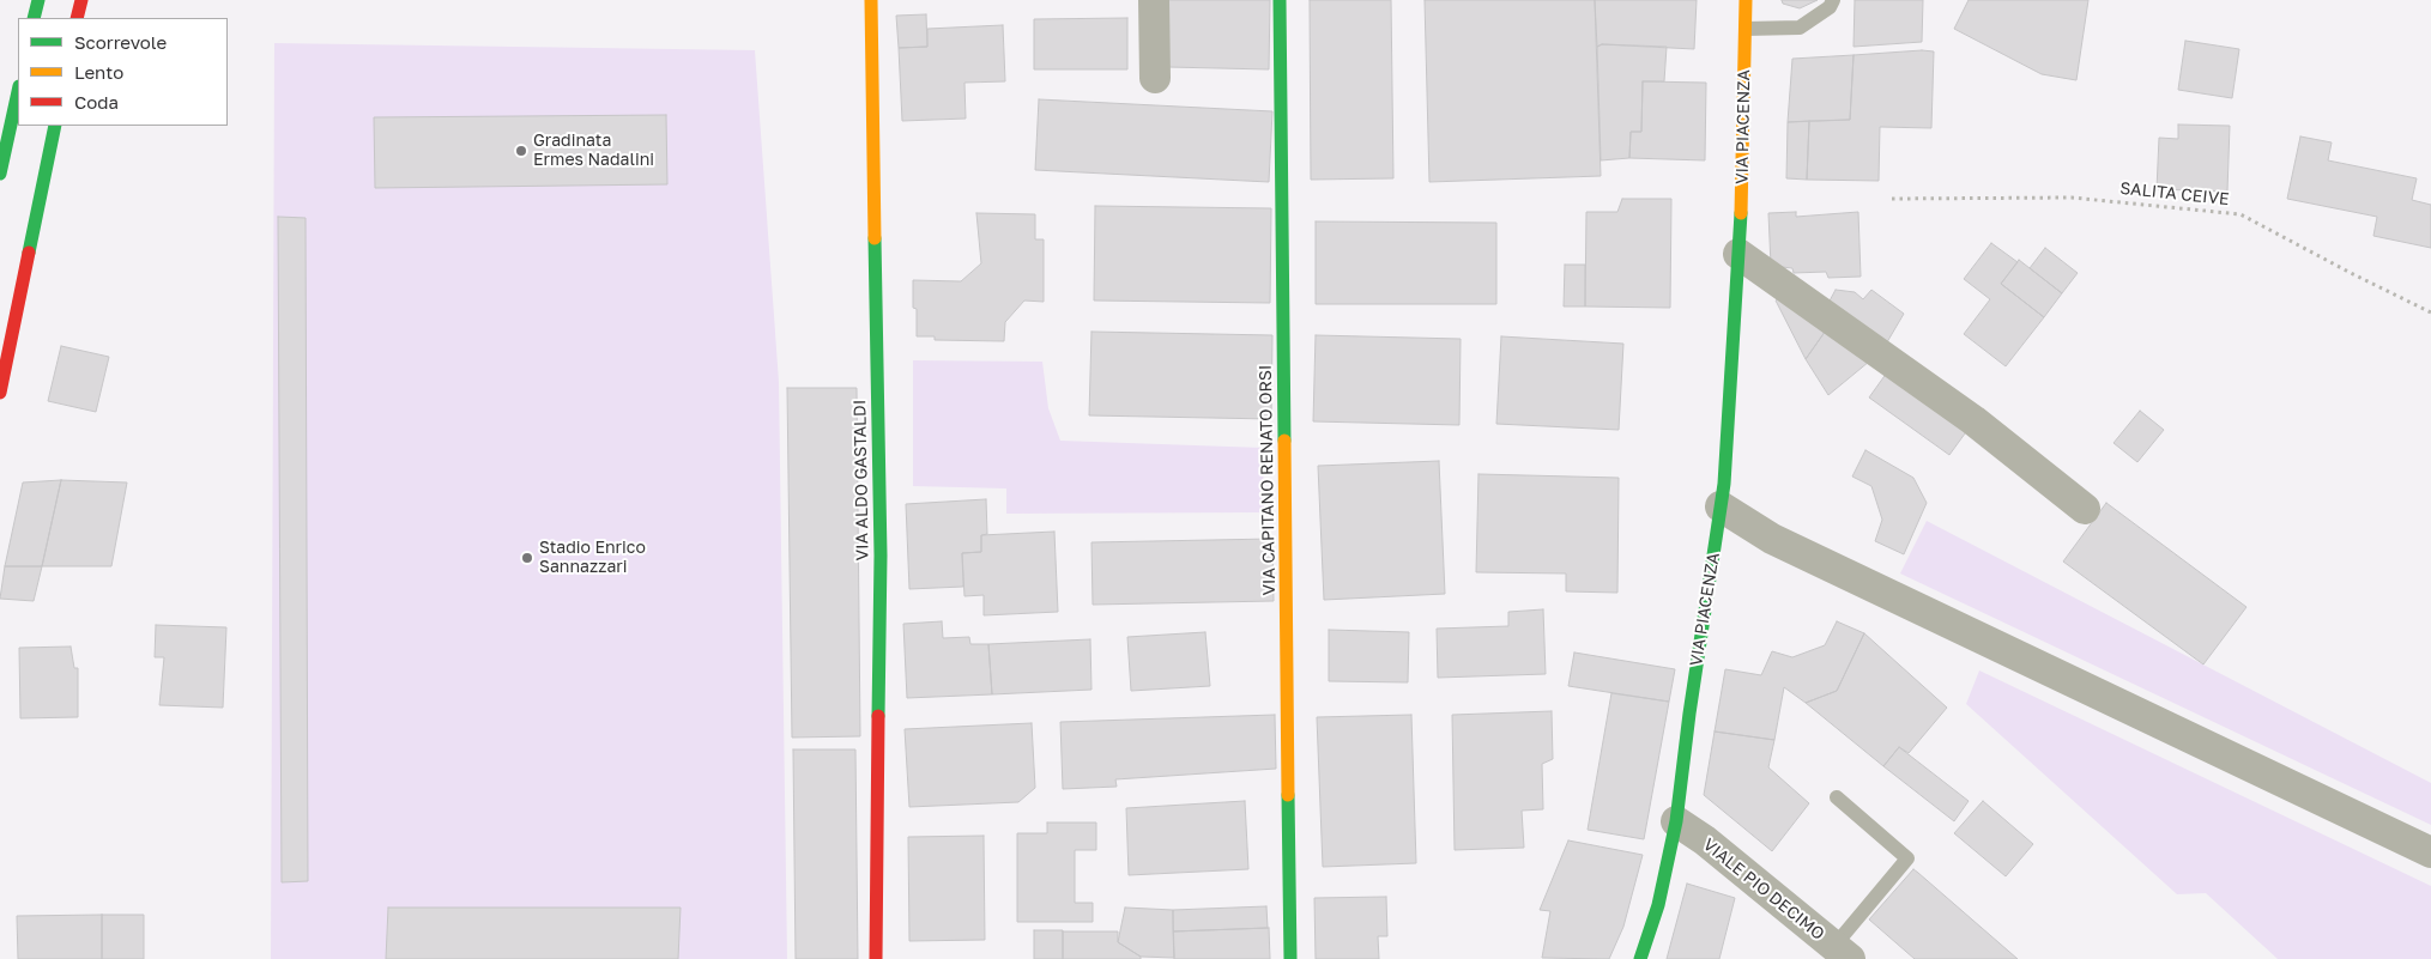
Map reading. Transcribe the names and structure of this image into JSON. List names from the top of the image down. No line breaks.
{"streets":{"street":["VIA PIACENZA","VIA ALDO GASTALDI","VIA CAPITANO RENATO ORSI","VIALE PIO DECIMO"],"path":["SALITA CEIVE"]},"crossings":[["VIA PIACENZA","VIALE PIO DECIMO"]],"places":["Gradinata Ermes Nadalini","Stadio Enrico Sannazzari"],"legend":["Scorrevole","Lento","Coda"]}
